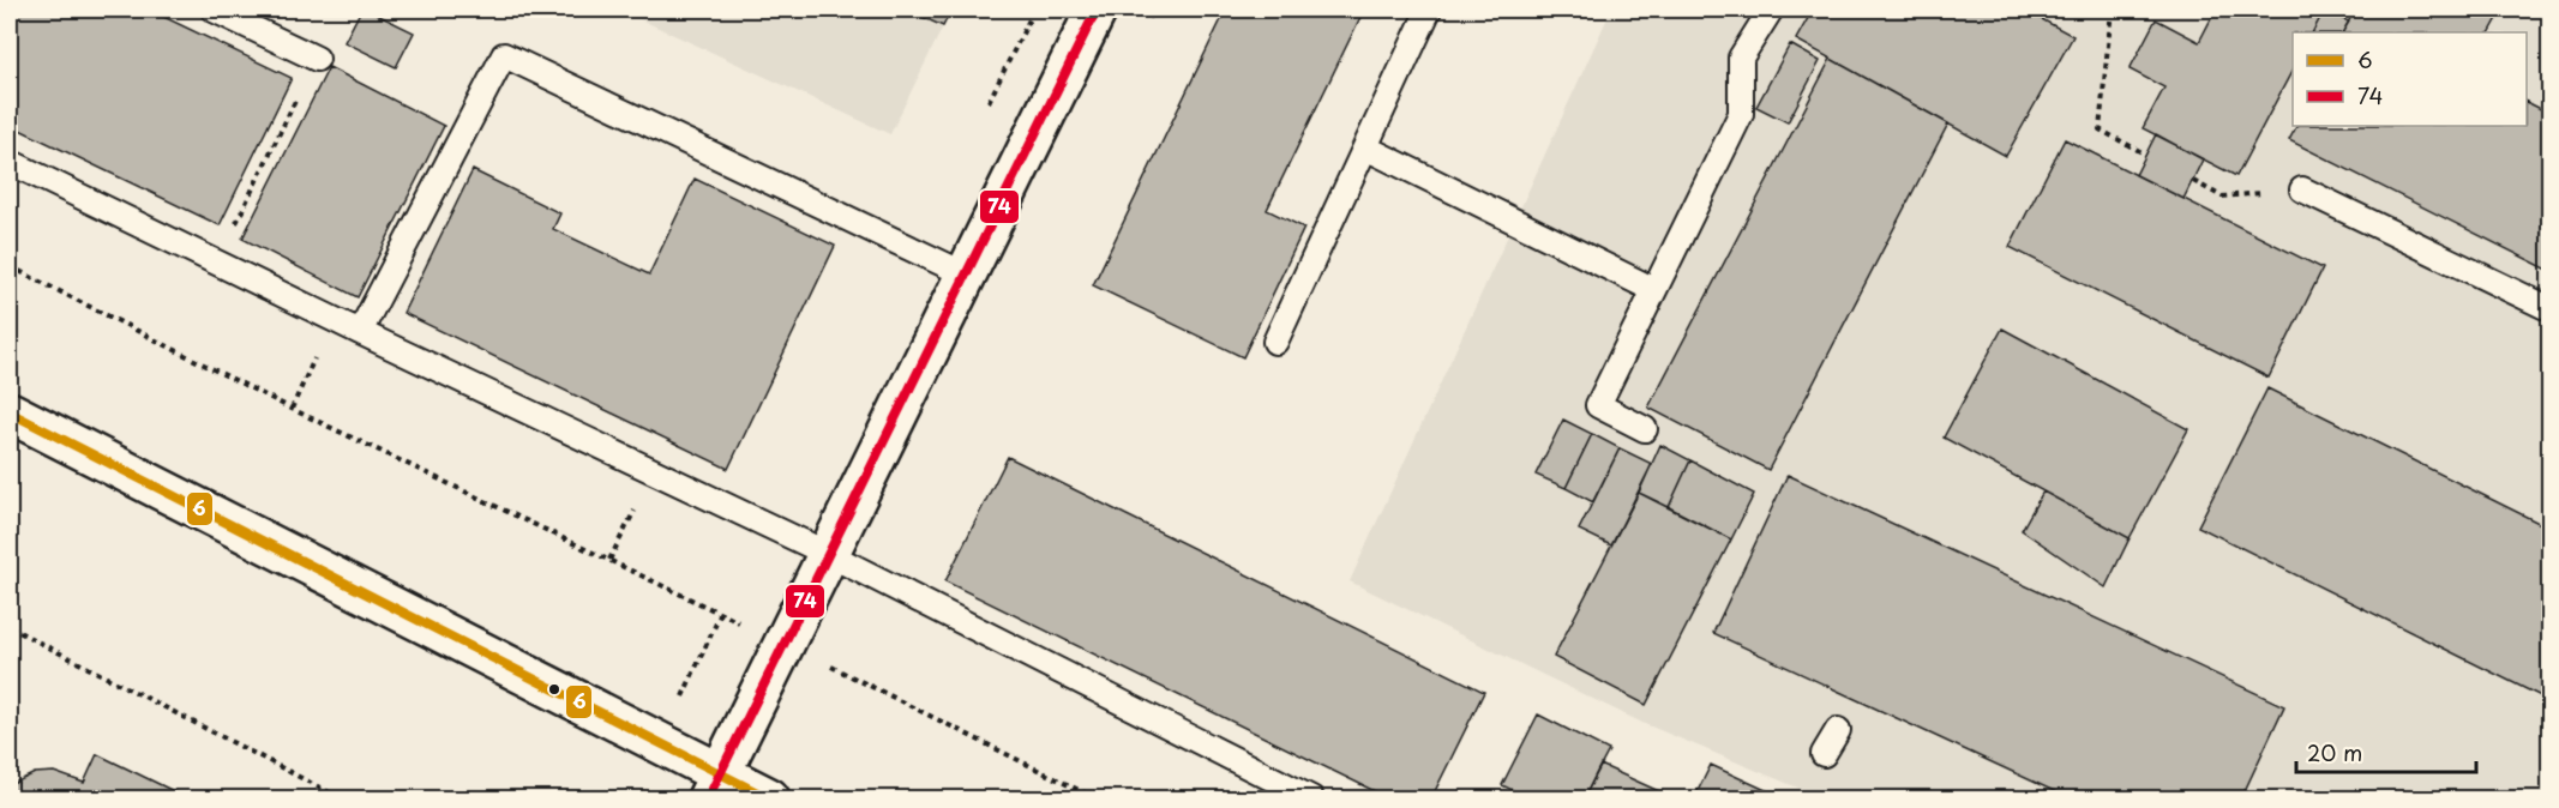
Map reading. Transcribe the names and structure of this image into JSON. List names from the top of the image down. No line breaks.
{"lines":["transit line 74","transit line 6"],"legend":["6","74"],"scale_bar":"20 m"}
